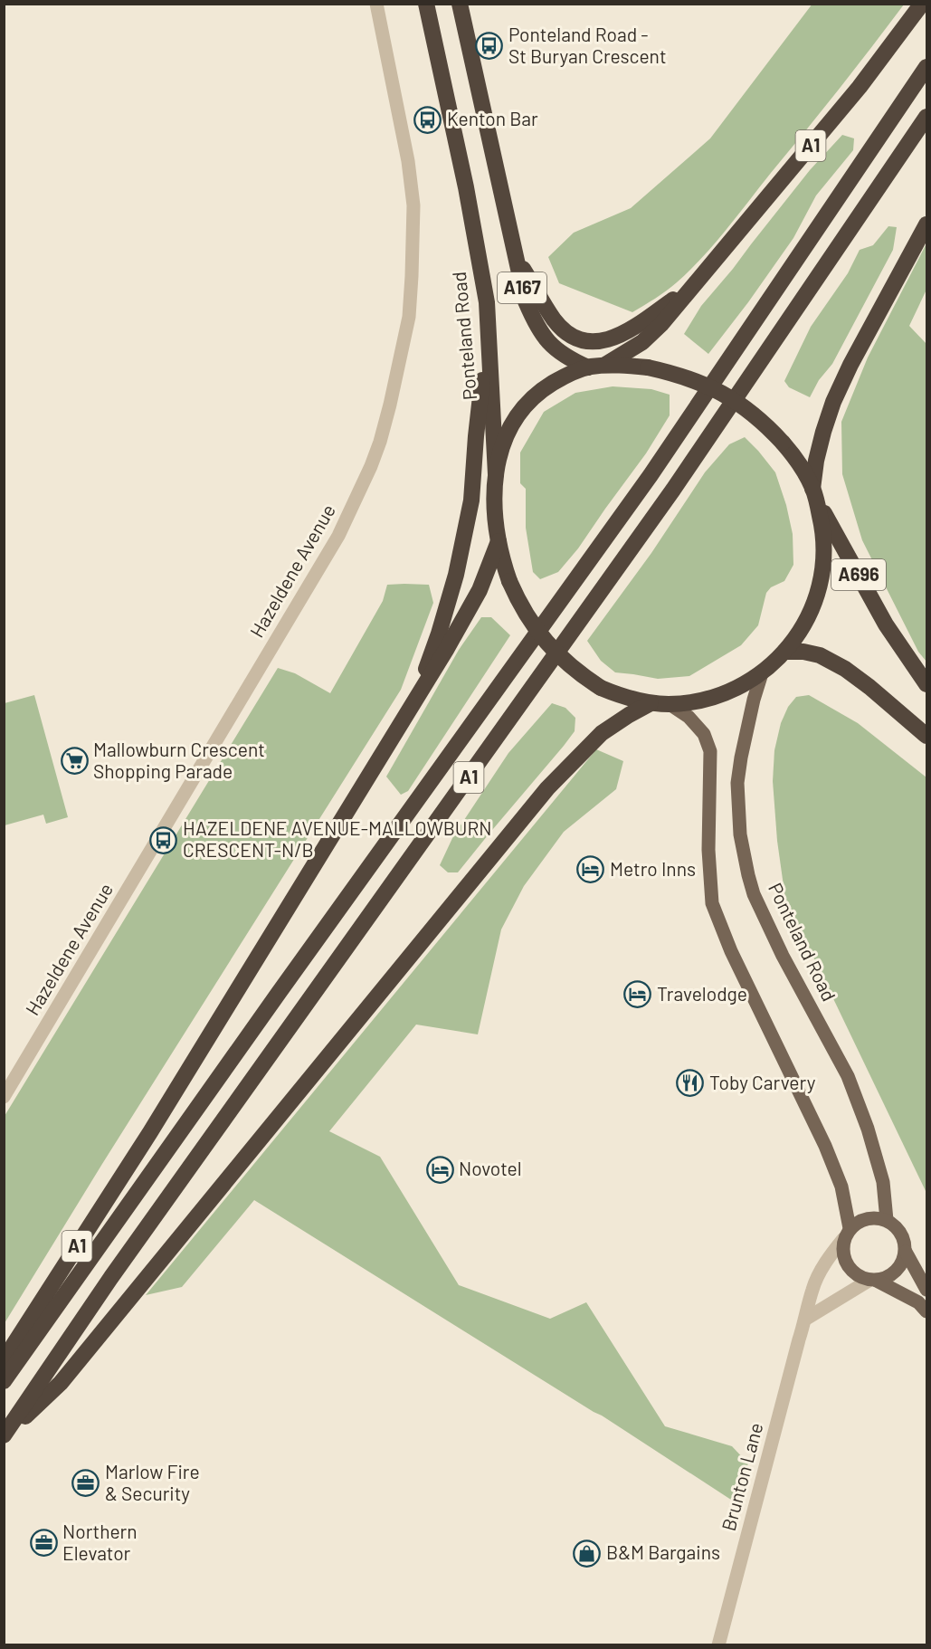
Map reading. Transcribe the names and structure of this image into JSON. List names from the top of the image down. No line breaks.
{"streets":{"highway":["A1","A167","Ponteland Road","A696"],"street":["Hazeldene Avenue","Brunton Lane"]},"crossings":[["A1","A167"],["A1","Ponteland Road"],["Ponteland Road","Brunton Lane"]],"places":{"bus stop":["Ponteland Road - St Buryan Crescent","Kenton Bar","HAZELDENE AVENUE-MALLOWBURN CRESCENT-N/B"],"supermarket":["Mallowburn Crescent Shopping Parade"],"hotel":["Metro Inns","Travelodge","Novotel"],"restaurant":["Toby Carvery"],"office":["Marlow Fire & Security","Northern Elevator"],"shop":["B&M Bargains"]}}
